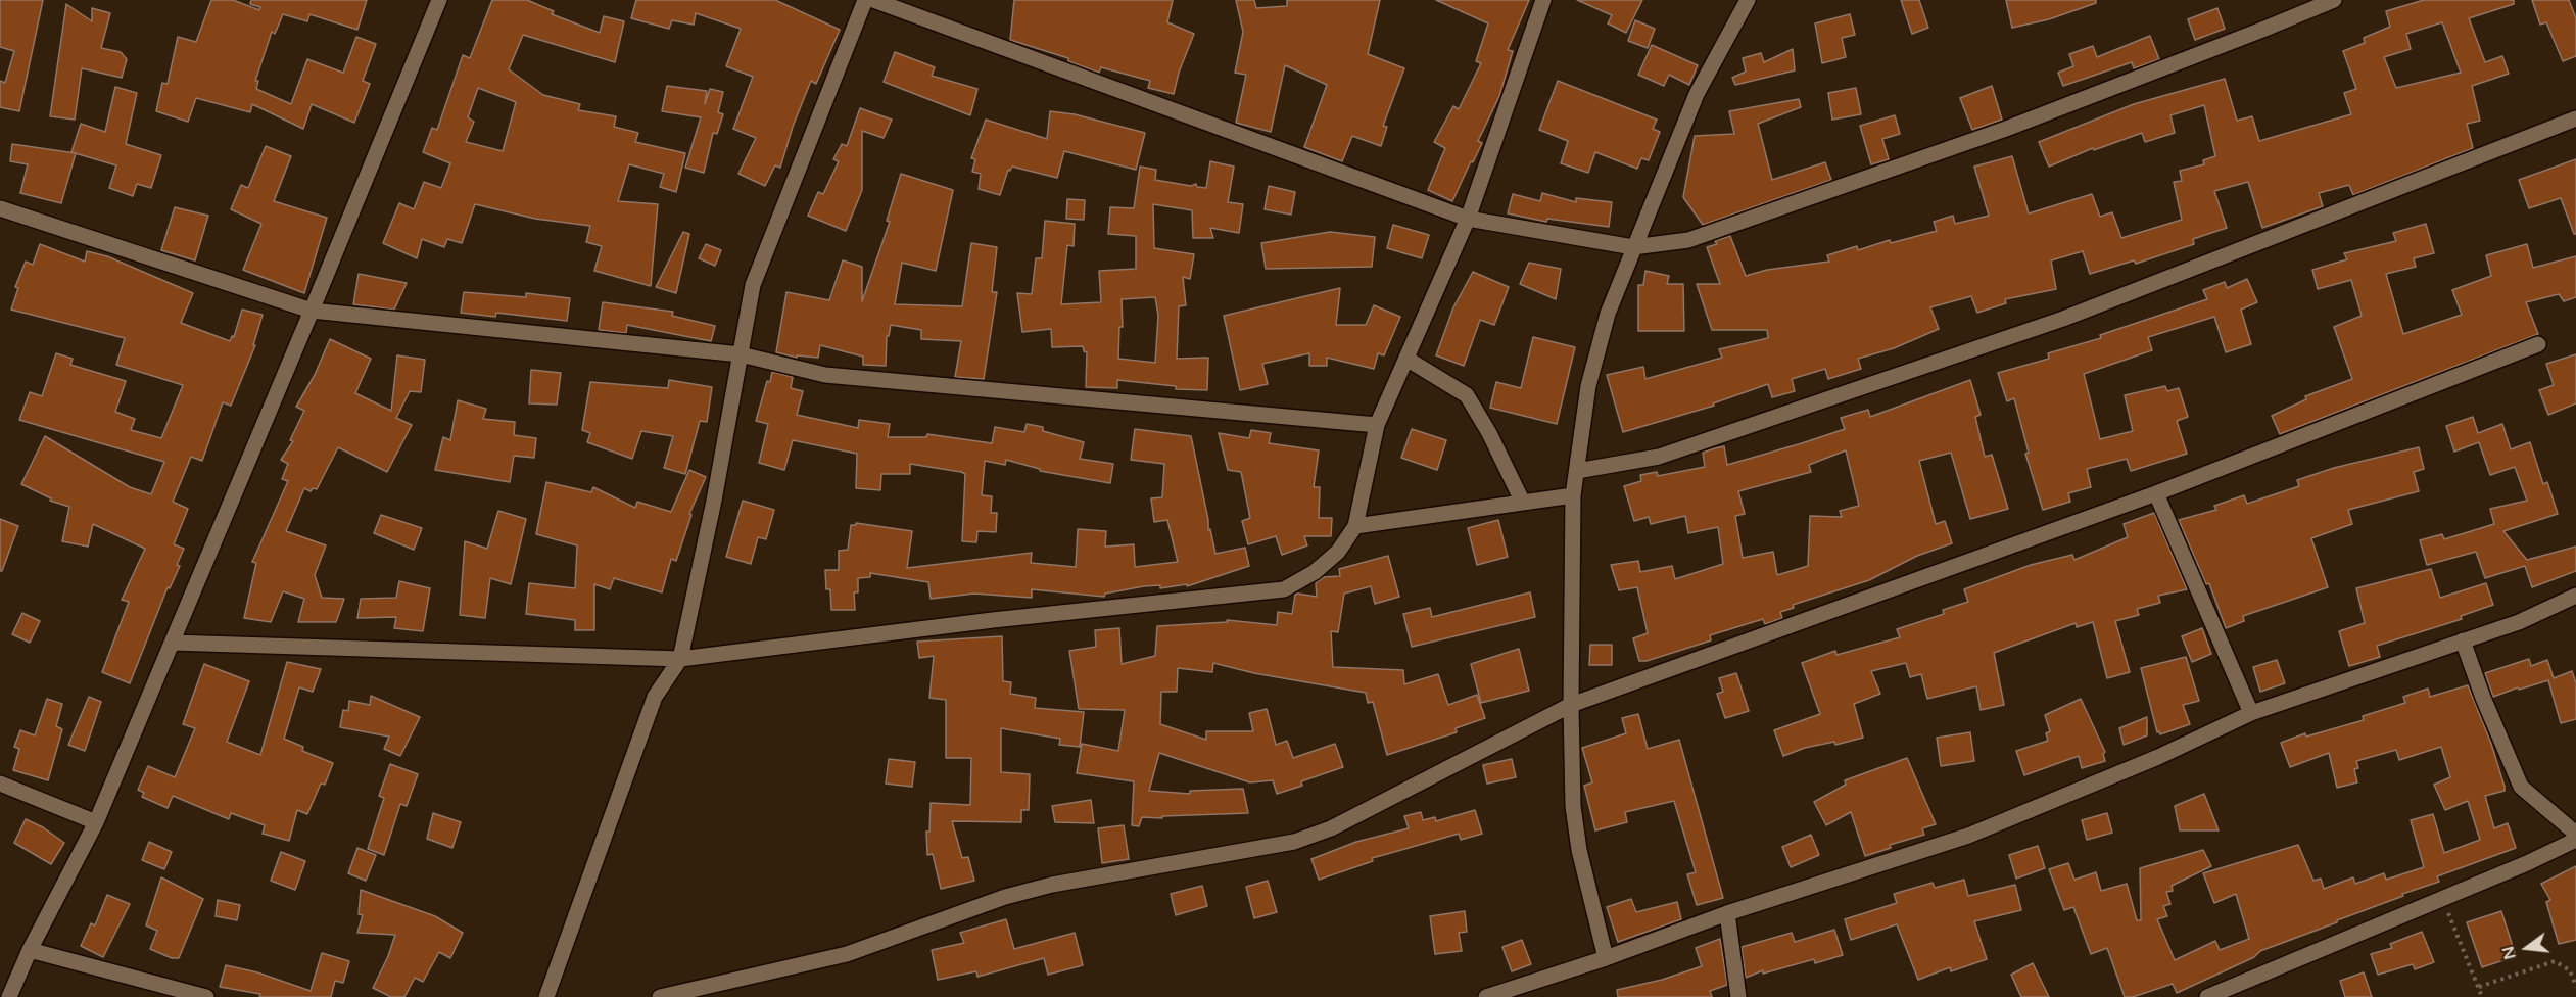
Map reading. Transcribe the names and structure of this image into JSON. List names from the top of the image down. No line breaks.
{"north":"left"}
